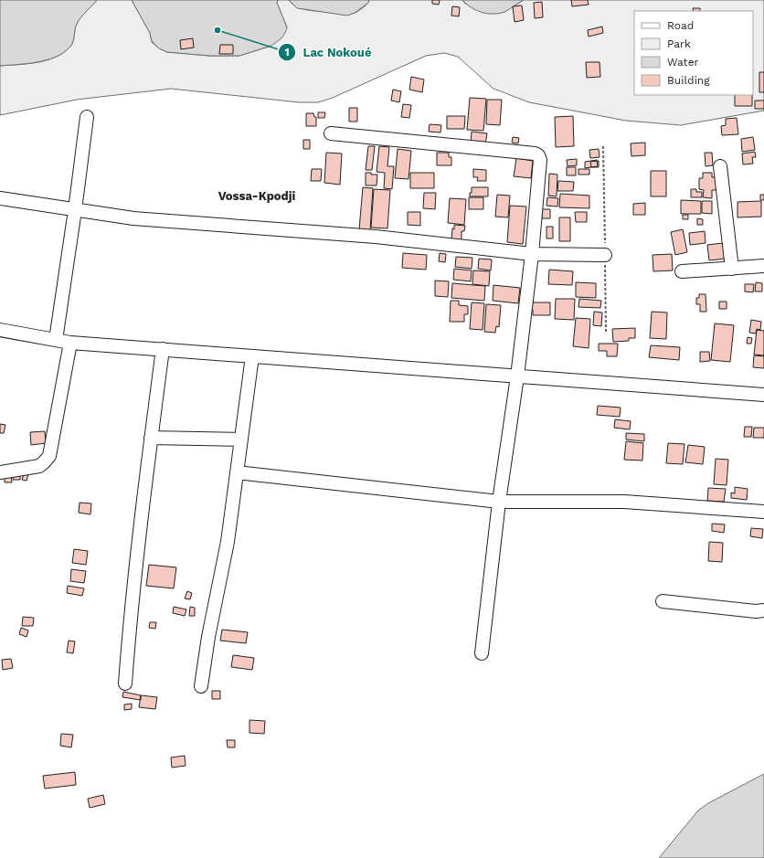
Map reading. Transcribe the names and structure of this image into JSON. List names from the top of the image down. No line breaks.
{"districts":["Vossa-Kpodji"],"places":["Lac Nokoué"],"legend":["Road","Park","Water","Building"]}
